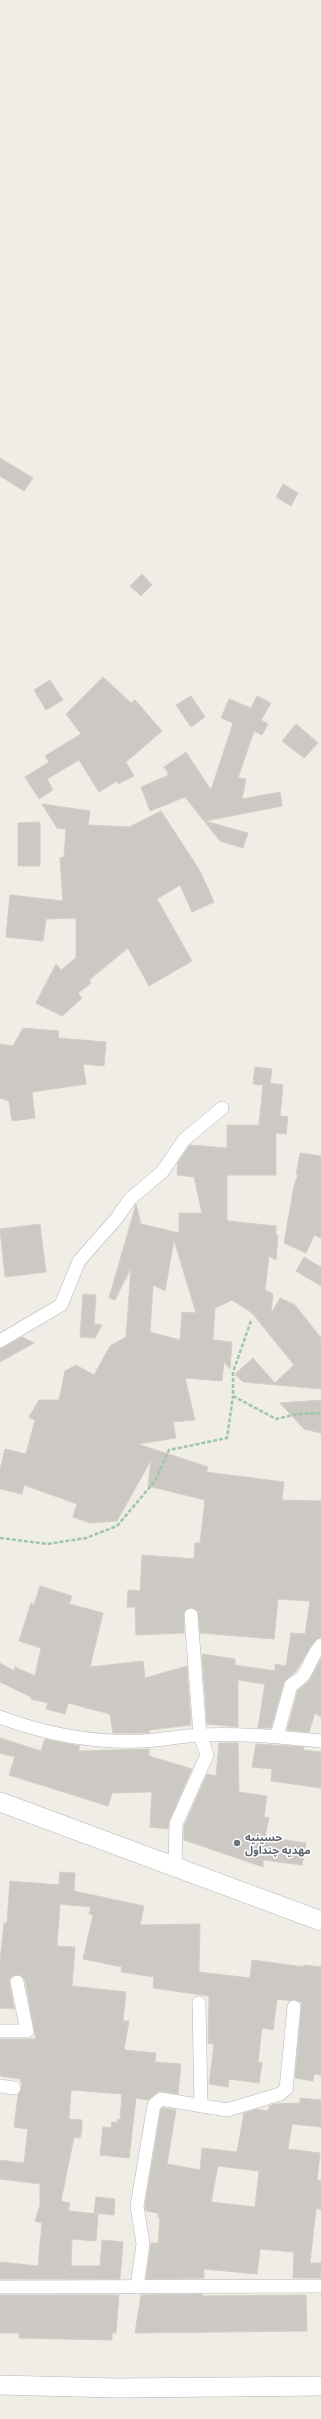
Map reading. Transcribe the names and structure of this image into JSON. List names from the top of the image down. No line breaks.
{"places":["حسینیه مهدیه چنداول"]}
